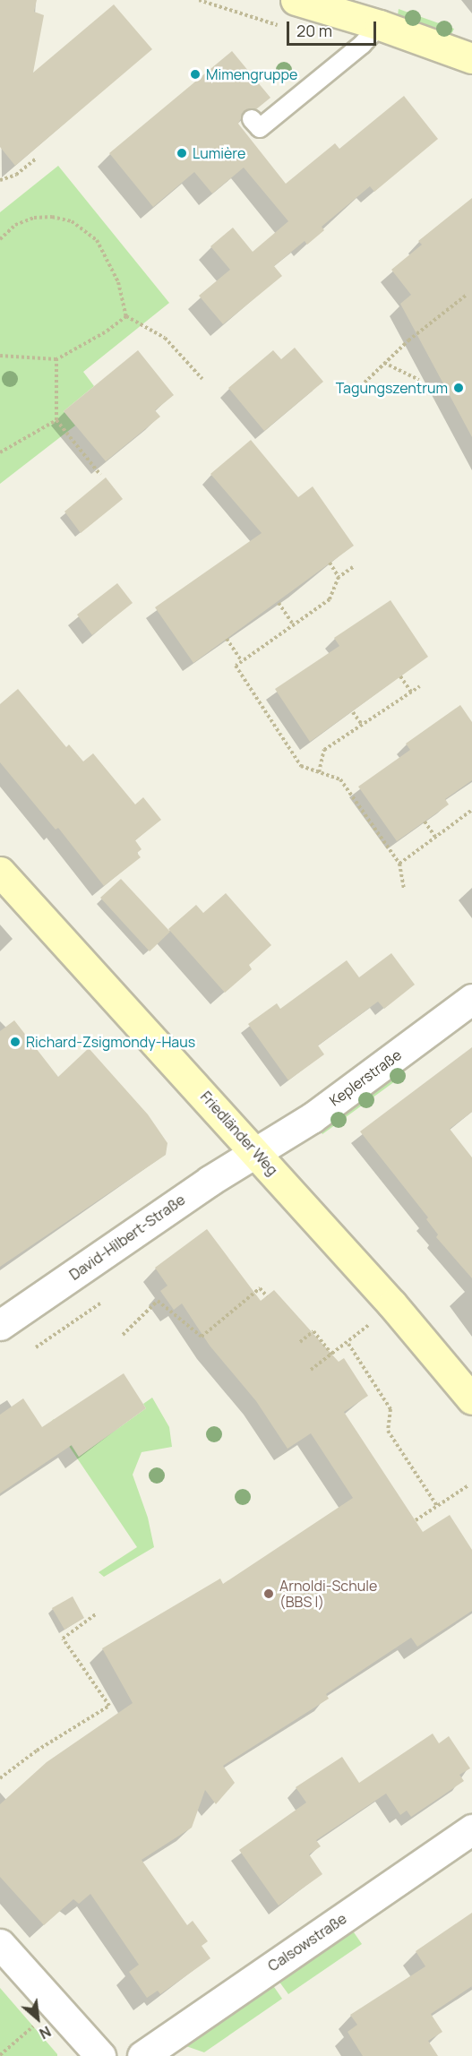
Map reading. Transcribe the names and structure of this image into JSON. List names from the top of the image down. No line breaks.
{"streets":{"street":["Keplerstraße","Friedländer Weg","David-Hilbert-Straße","Calsowstraße"]},"crossings":[["Keplerstraße","Friedländer Weg"],["Keplerstraße","David-Hilbert-Straße"],["Friedländer Weg","David-Hilbert-Straße"]],"places":["Mimengruppe","Lumière","Tagungszentrum","Richard-Zsigmondy-Haus","Arnoldi-Schule (BBS I)"],"scale_bar":"20 m","north":"bottom right"}
